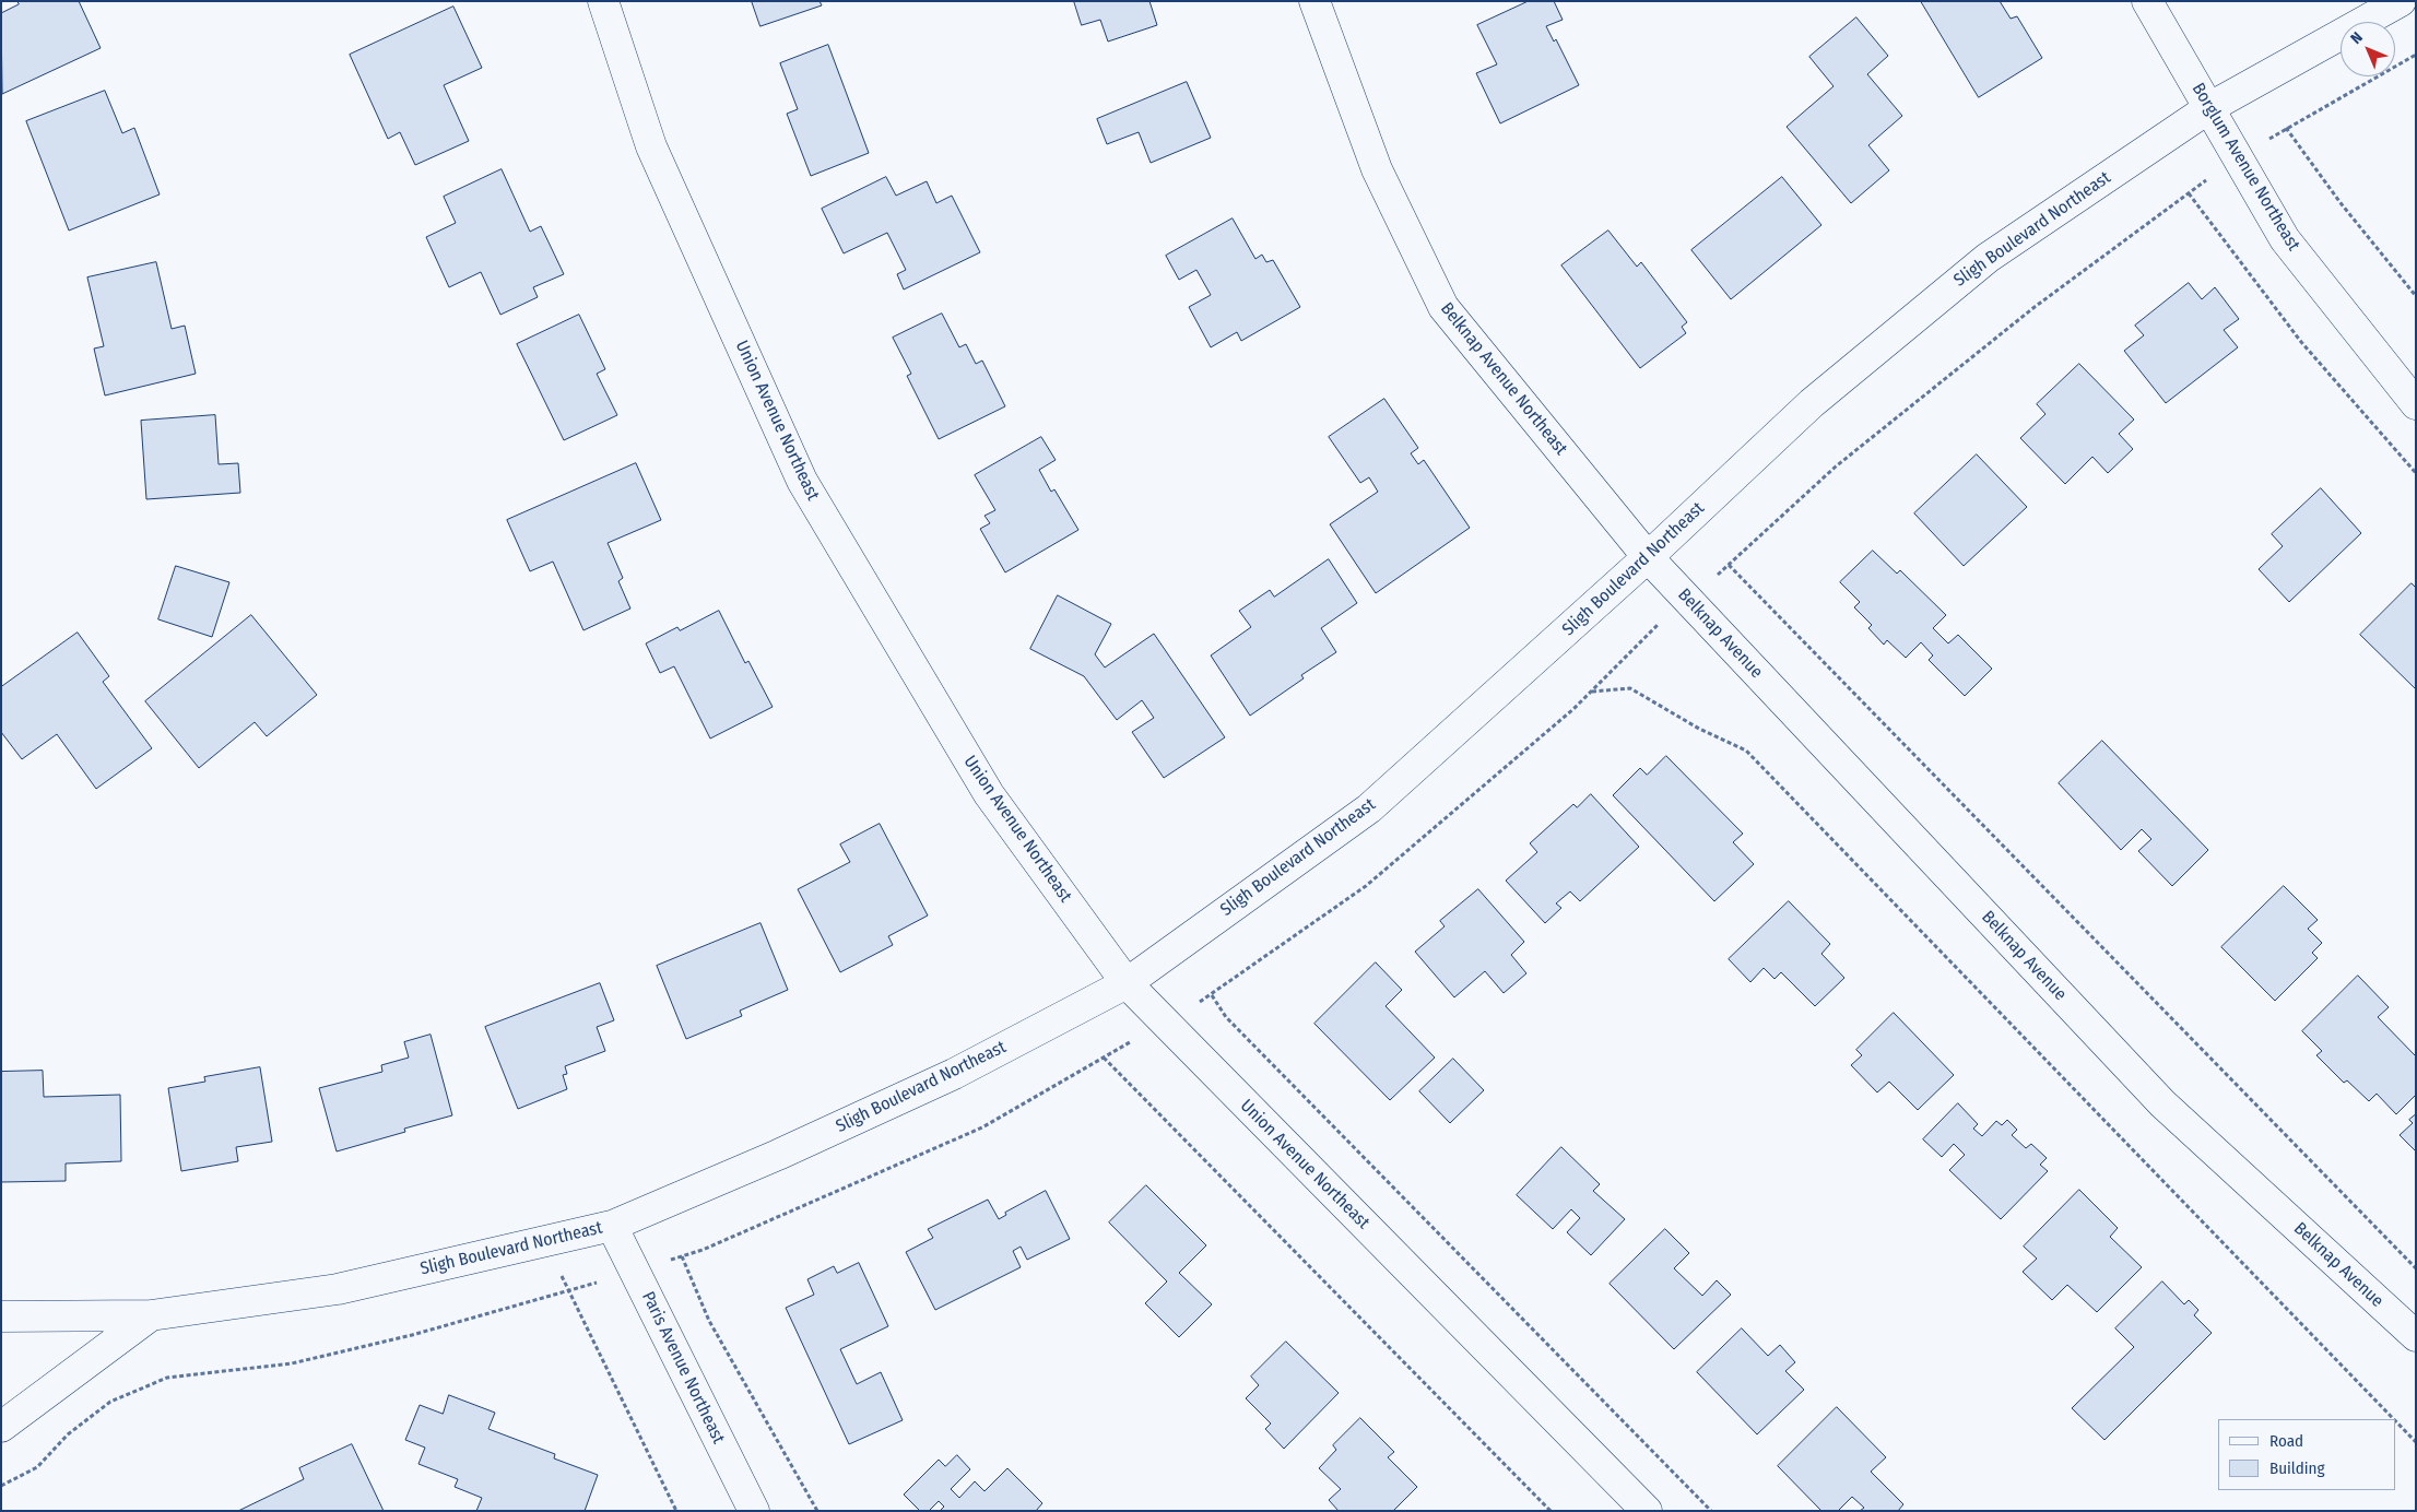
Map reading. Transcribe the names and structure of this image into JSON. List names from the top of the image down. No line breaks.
{"streets":{"street":["Borglum Avenue Northeast","Sligh Boulevard Northeast","Belknap Avenue Northeast","Union Avenue Northeast","Belknap Avenue","Paris Avenue Northeast"]},"crossings":[["Borglum Avenue Northeast","Sligh Boulevard Northeast"],["Sligh Boulevard Northeast","Belknap Avenue Northeast"],["Sligh Boulevard Northeast","Union Avenue Northeast"],["Sligh Boulevard Northeast","Belknap Avenue"],["Sligh Boulevard Northeast","Paris Avenue Northeast"],["Belknap Avenue Northeast","Belknap Avenue"]],"legend":["Road","Building"],"north":"top left"}
